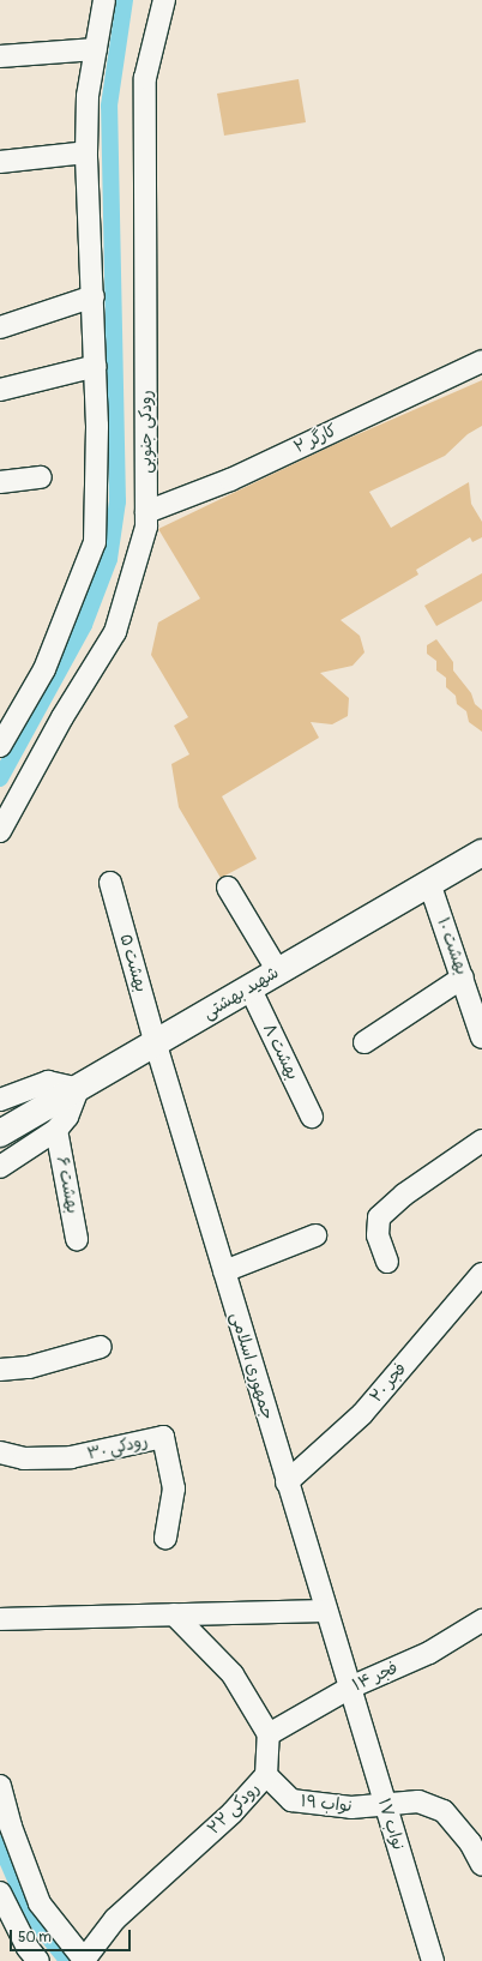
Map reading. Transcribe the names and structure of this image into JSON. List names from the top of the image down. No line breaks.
{"streets":{"main road":["شهید بهشتی"],"street":["رودکی جنوبی","کارگر ۲","بهشت ۱۰","بهشت ۵","بهشت ۸","بهشت ۶","جمهوری اسلامی","فجر ۲۰","رودکی ۳۰","فجر ۱۴","نواب ۱۹","رودکی ۲۲","نواب ۱۷"]},"crossings":[["رودکی جنوبی","کارگر ۲"],["بهشت ۱۰","شهید بهشتی"],["بهشت ۵","شهید بهشتی"],["بهشت ۵","جمهوری اسلامی"],["شهید بهشتی","بهشت ۸"],["شهید بهشتی","جمهوری اسلامی"],["جمهوری اسلامی","فجر ۲۰"],["جمهوری اسلامی","فجر ۱۴"],["جمهوری اسلامی","نواب ۱۷"],["فجر ۱۴","رودکی ۲۲"],["فجر ۱۴","نواب ۱۷"],["نواب ۱۹","رودکی ۲۲"],["نواب ۱۹","نواب ۱۷"]],"scale_bar":"50 m"}
